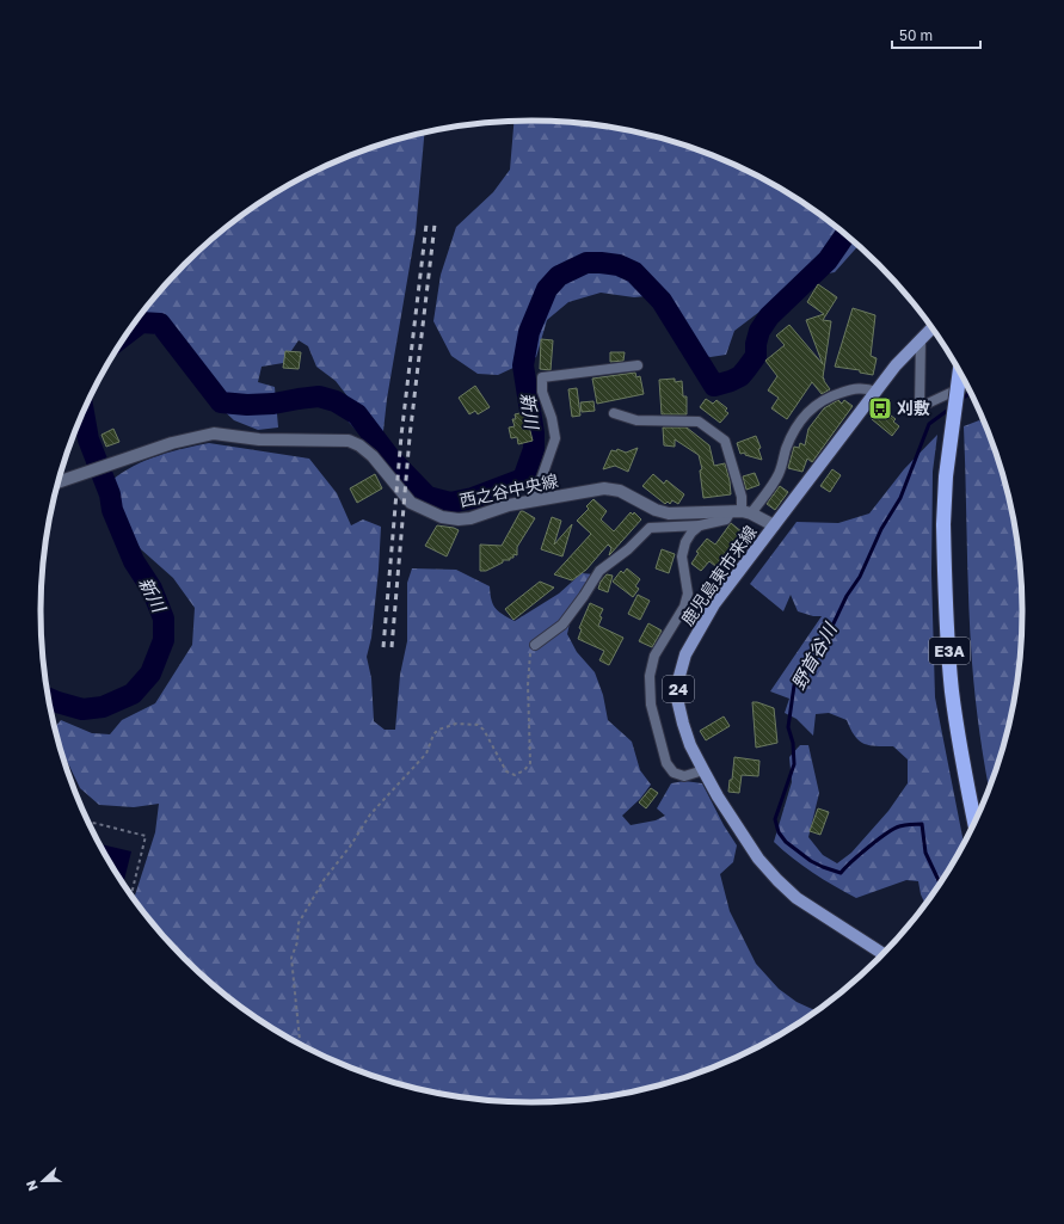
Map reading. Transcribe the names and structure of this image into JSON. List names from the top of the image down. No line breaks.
{"streets":{"highway":["E3A"],"main road":["鹿児島東市来線","24"],"street":["西之谷中央線"]},"crossings":[["西之谷中央線","鹿児島東市来線"]],"water":["新川","野首谷川"],"places":{"bus stop":["刈敷"]},"scale_bar":"50 m","north":"left"}
